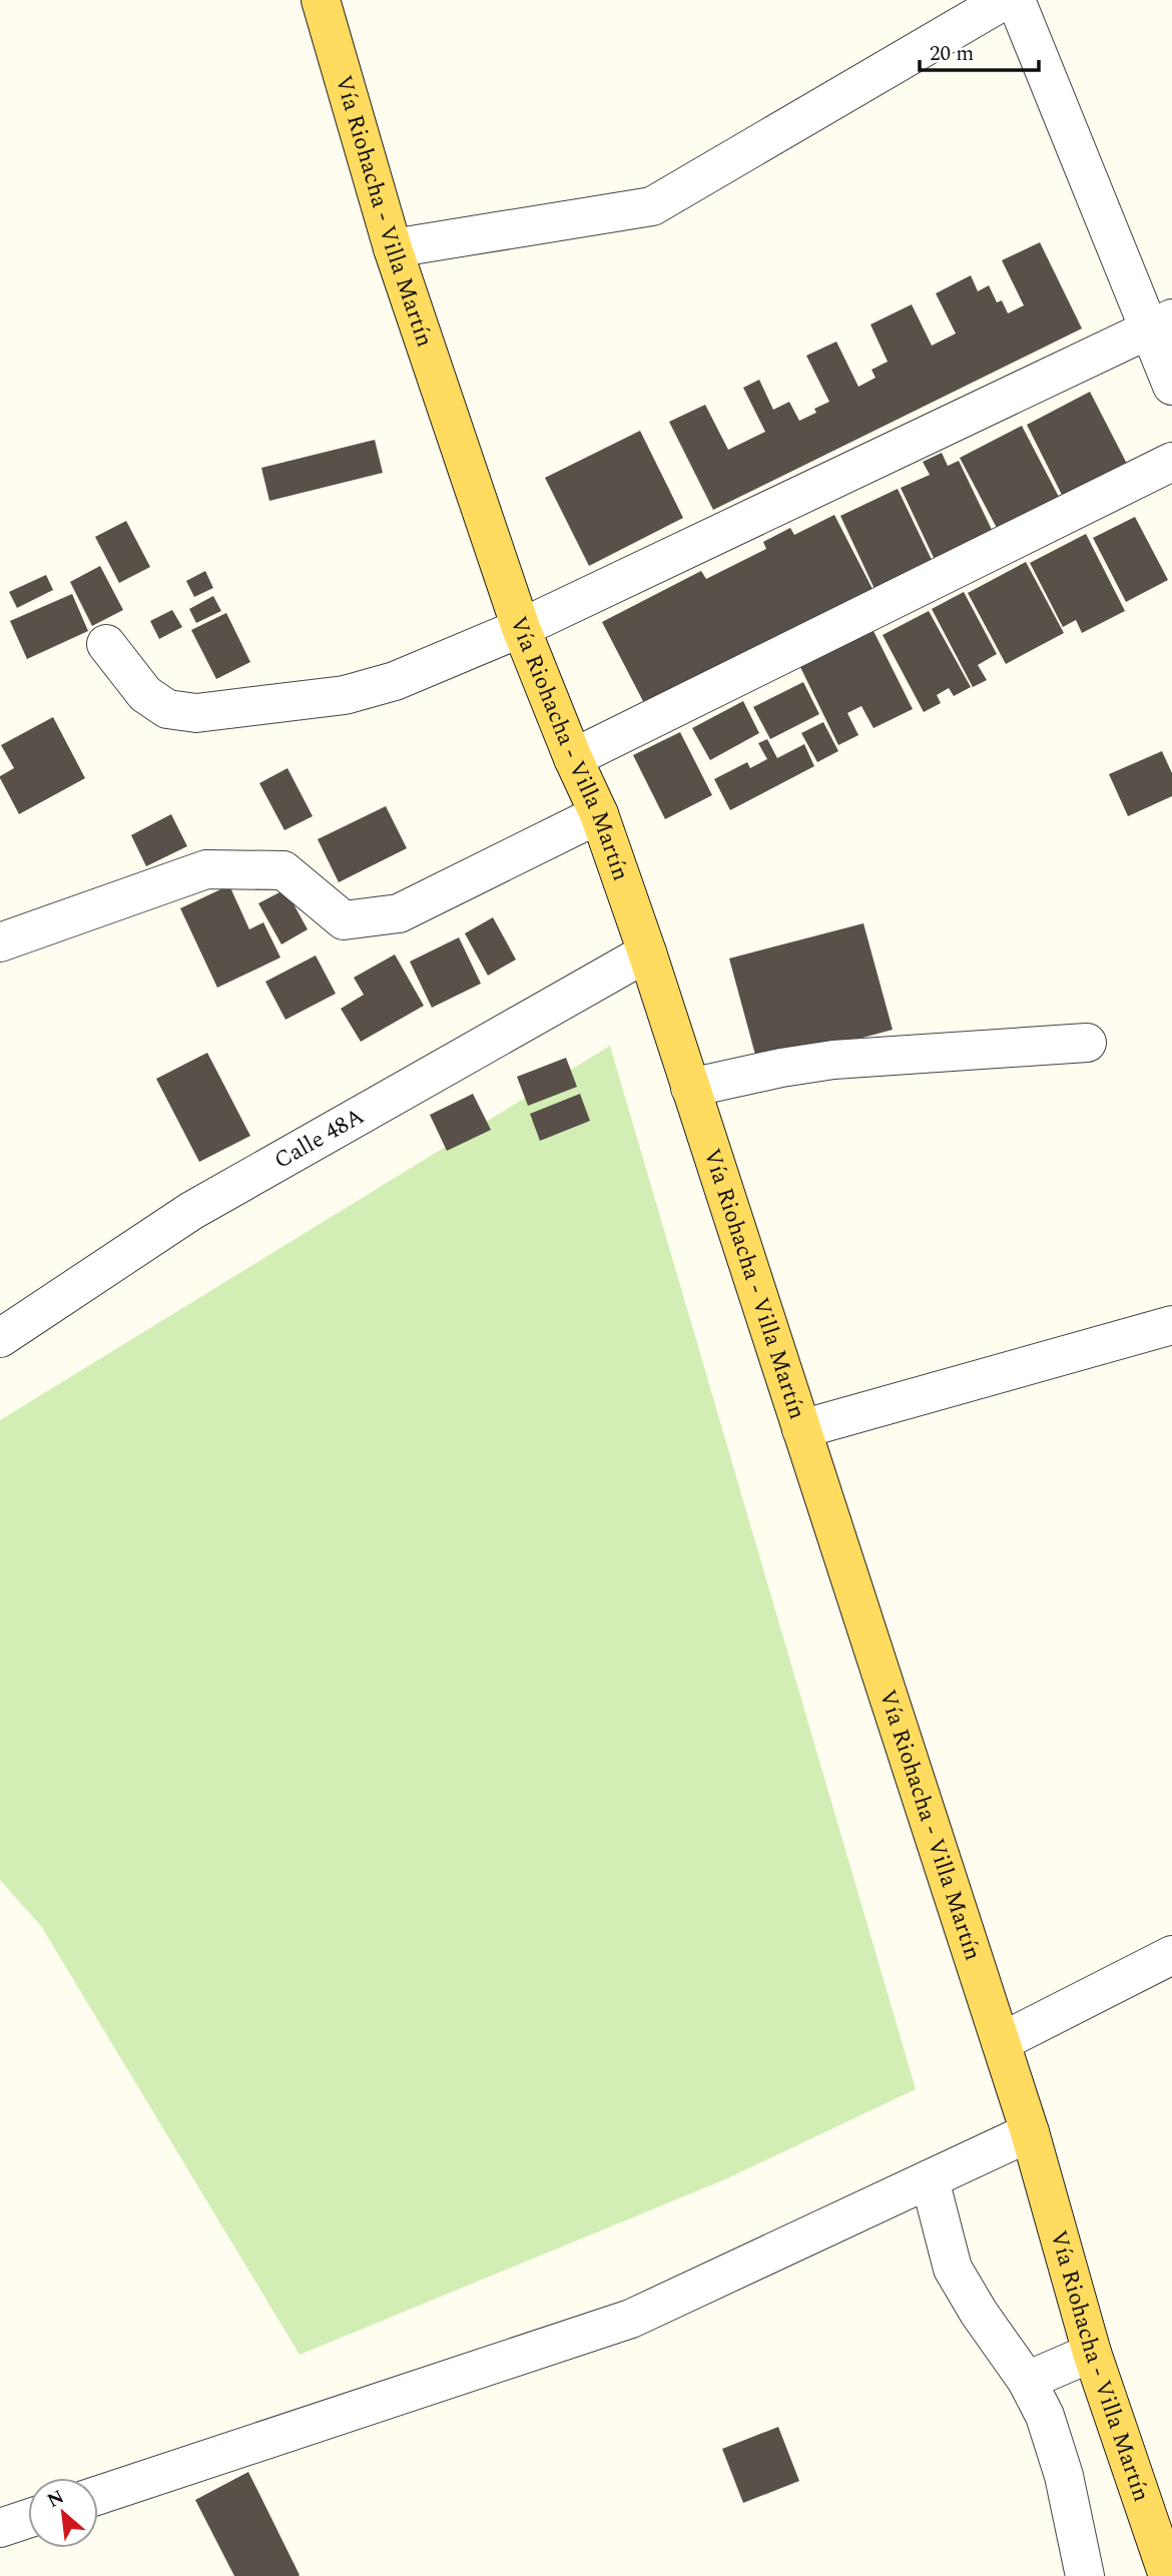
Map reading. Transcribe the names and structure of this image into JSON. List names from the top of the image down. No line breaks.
{"streets":{"main road":["Vía Riohacha - Villa Martín"],"street":["Calle 48A"]},"crossings":[["Vía Riohacha - Villa Martín","Calle 48A"]],"scale_bar":"20 m","north":"top left"}
